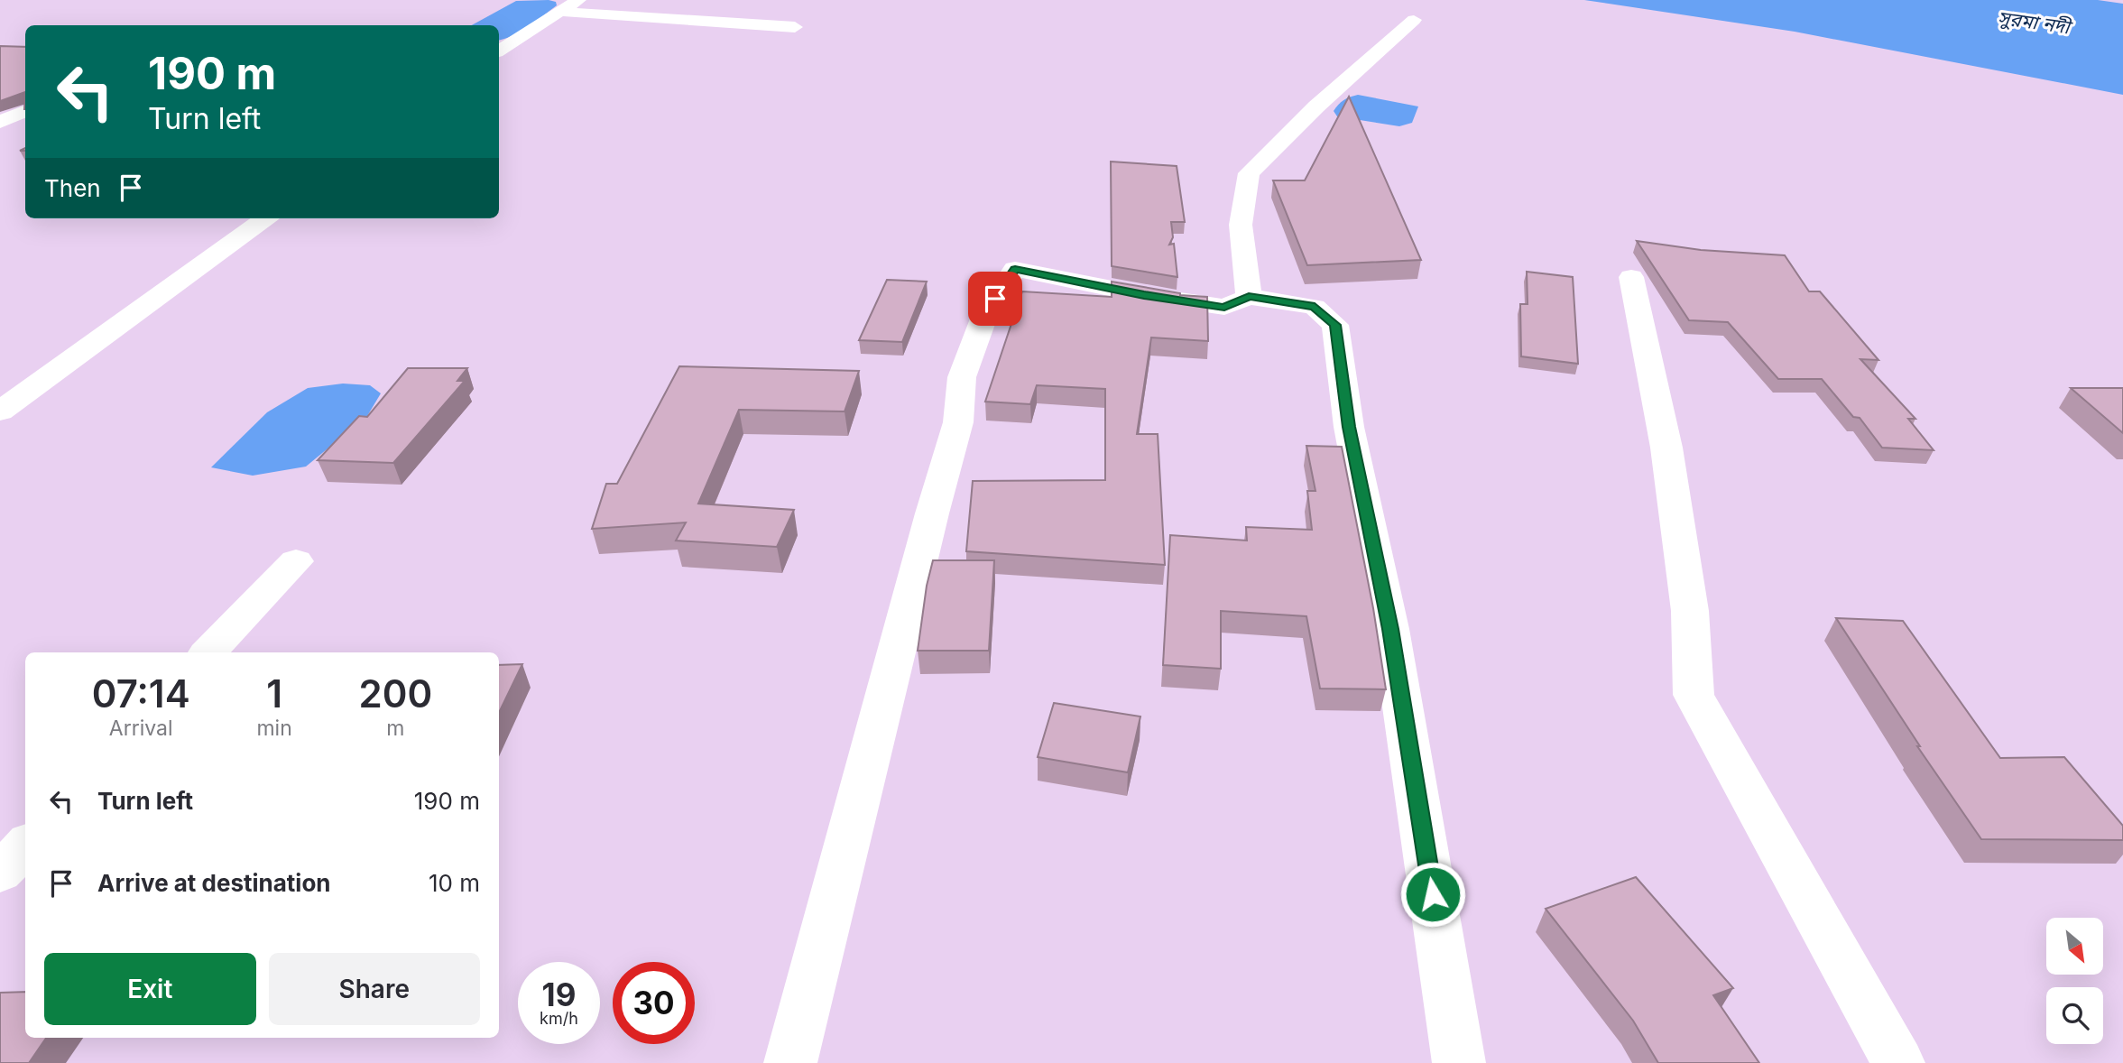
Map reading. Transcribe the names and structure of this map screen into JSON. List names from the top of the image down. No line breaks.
{"water":["সুরমা নদী"],"north":"bottom right","page":{"turn":["190 m","Turn left"],"then":"Then","eta":["07:14","Arrival","1","min","200","m"],"list":[{"name":"Turn left","value":"190 m"},{"name":"Arrive at destination","value":"10 m"}],"buttons":["Exit","Share"],"speed":"19 km/h","limit":"30"}}
